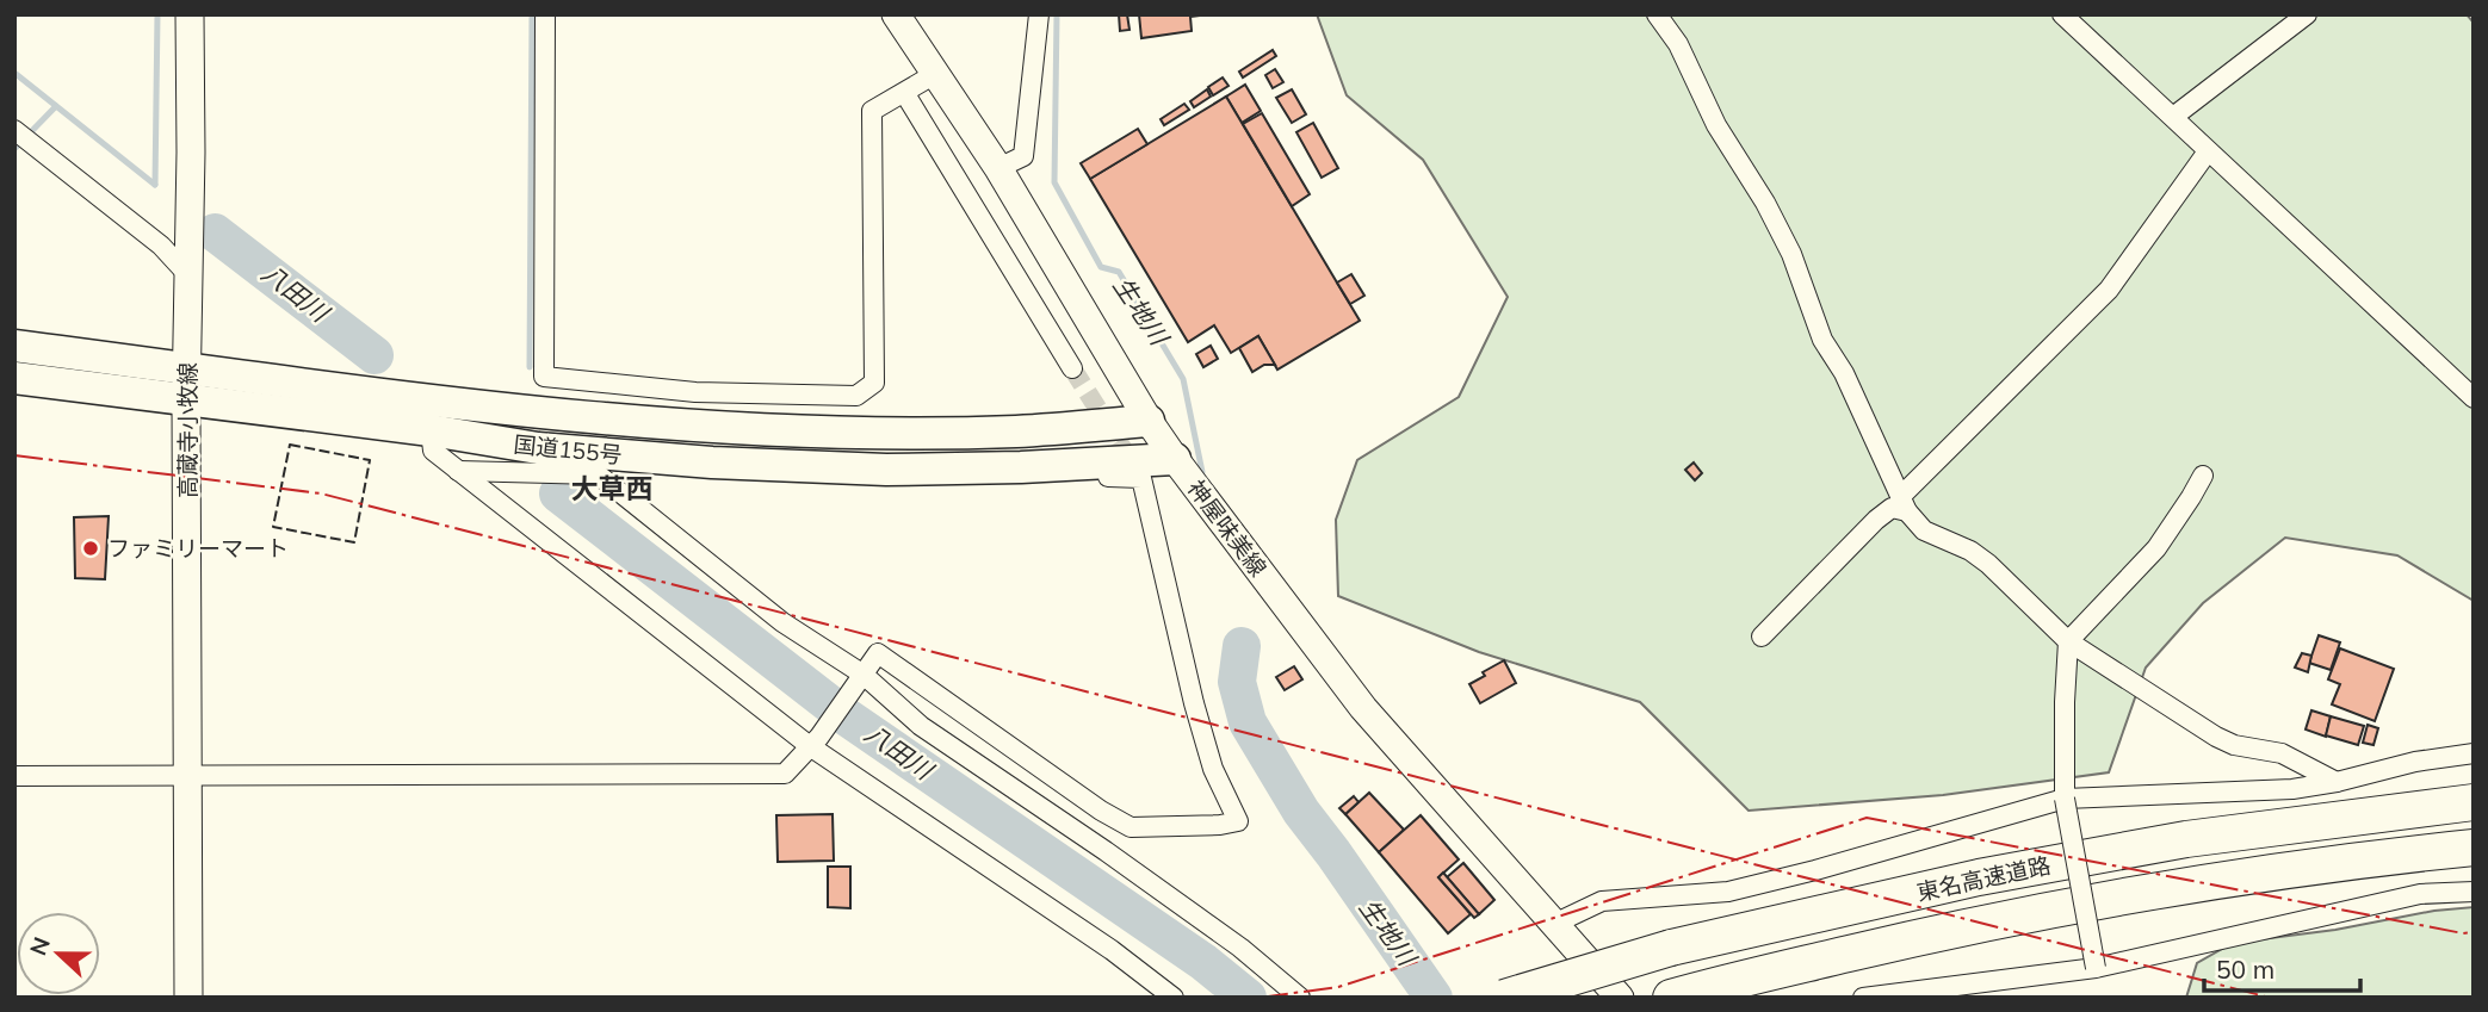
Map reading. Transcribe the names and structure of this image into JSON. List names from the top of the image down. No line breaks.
{"streets":{"highway":["国道155号","東名高速道路"],"main road":["高蔵寺小牧線","神屋味美線"]},"crossings":[["高蔵寺小牧線","国道155号"],["国道155号","神屋味美線"]],"districts":["大草西"],"water":["八田川","生地川"],"places":["ファミリーマート"],"scale_bar":"50 m","north":"left"}
